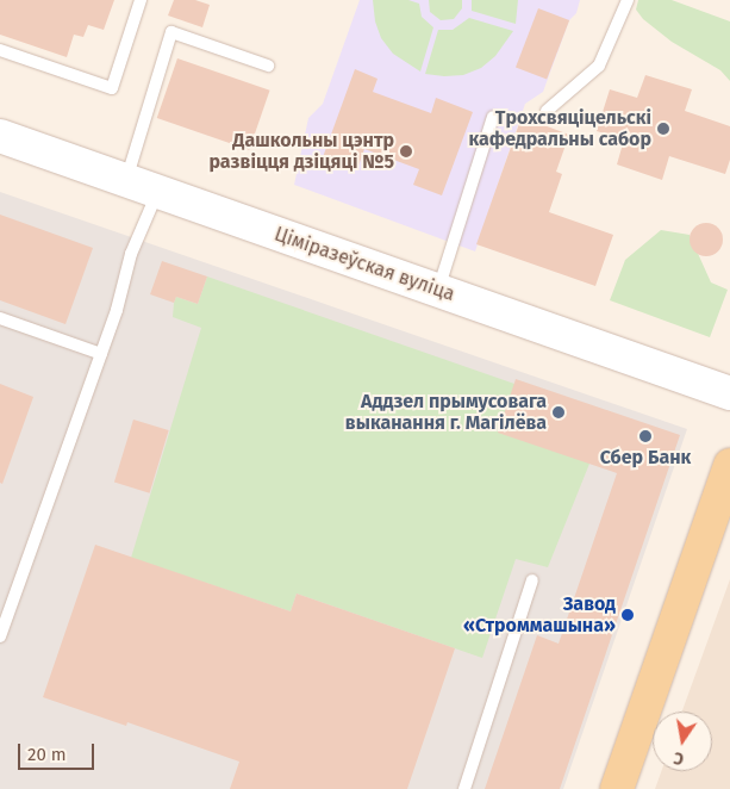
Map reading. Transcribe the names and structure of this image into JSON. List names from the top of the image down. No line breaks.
{"streets":{"main road":["Ціміразеўская вуліца"]},"places":["Трохсвяціцельскі кафедральны сабор","Дашкольны цэнтр развіцця дзіцяці №5","Аддзел прымусовага выканання г. Магілёва","Сбер Банк","Завод «Строммашына»"],"scale_bar":"20 m","north":"bottom"}
